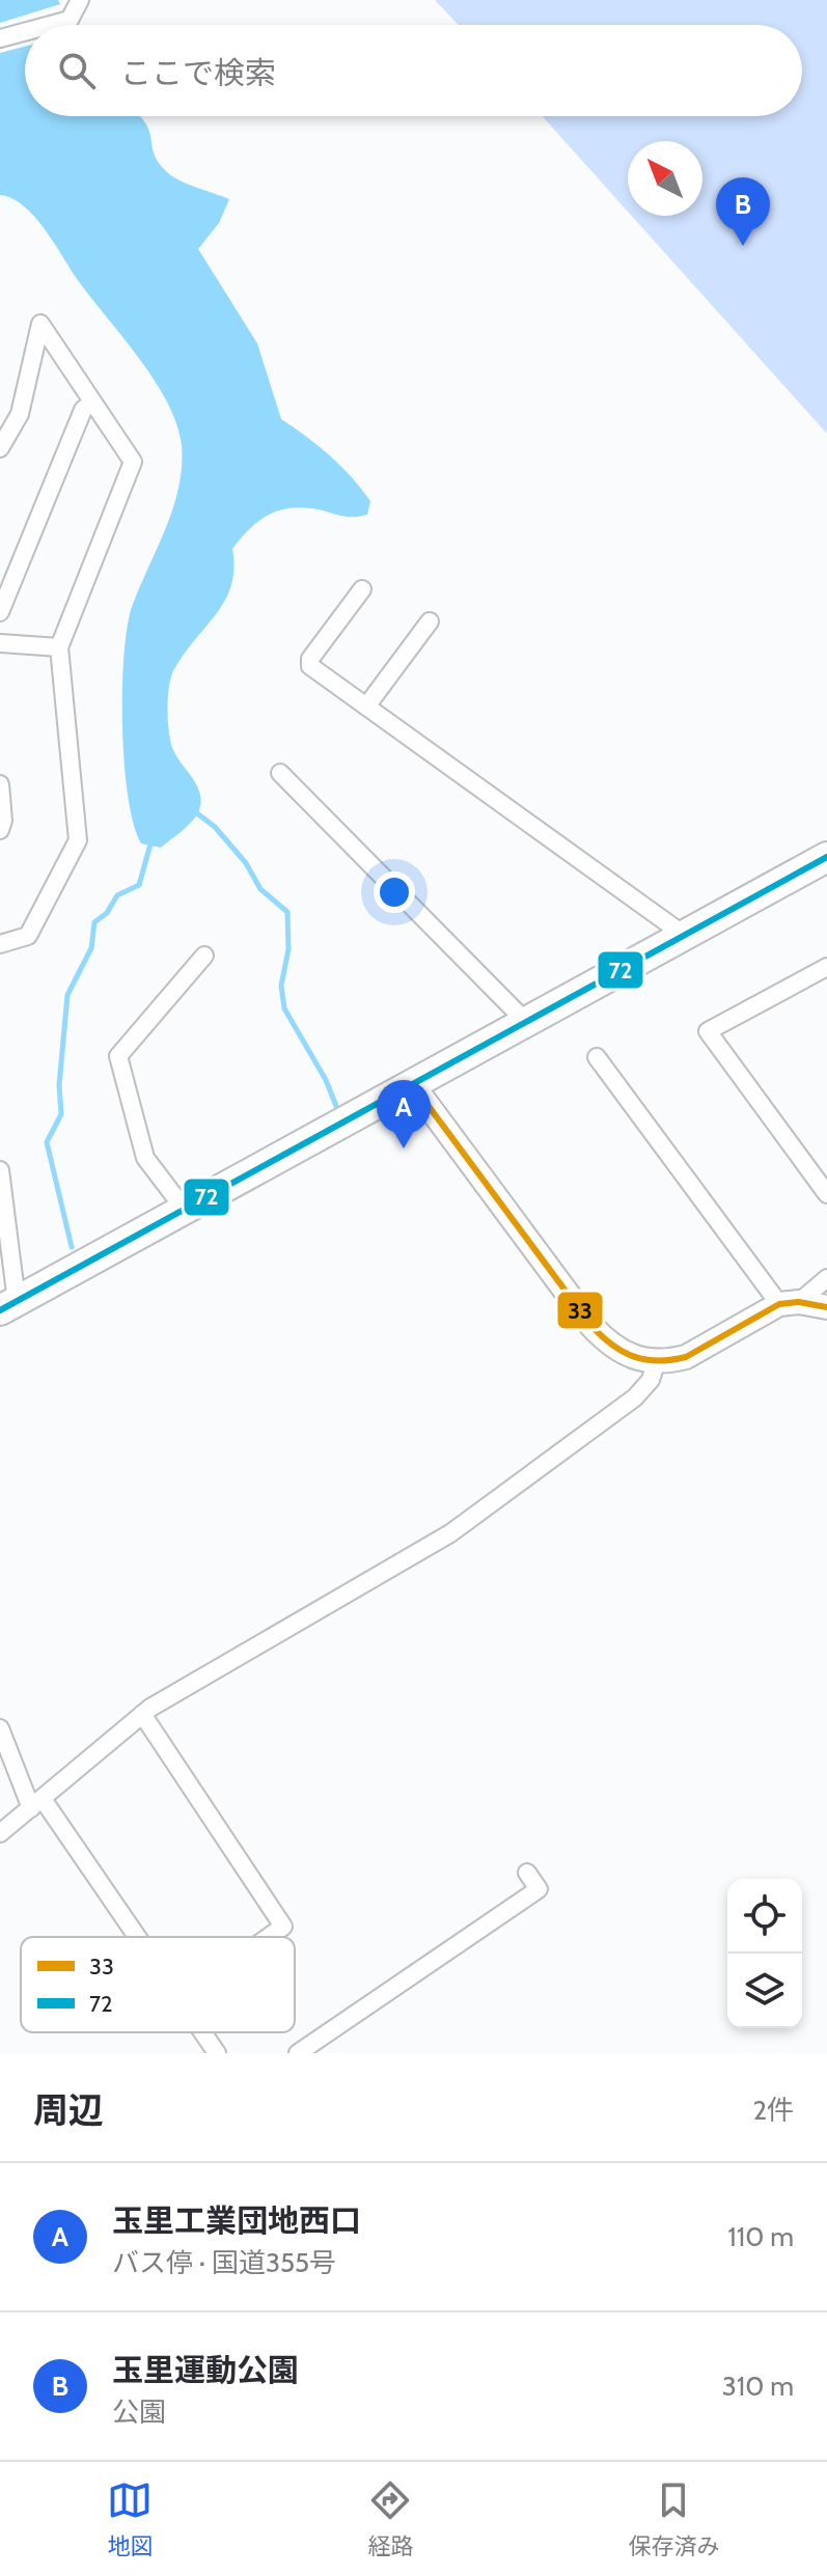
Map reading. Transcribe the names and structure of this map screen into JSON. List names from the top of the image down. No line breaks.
{"lines":["transit line 72","transit line 33"],"legend":["33","72"],"north":"top left","page":{"search":"ここで検索","pins":["B","A"],"heading":["周辺","2件"],"list":[{"mark":"A","name":"玉里工業団地西口","note":"バス停 · 国道355号","value":"110 m"},{"mark":"B","name":"玉里運動公園","note":"公園","value":"310 m"}],"nav":["地図","経路","保存済み"]}}
